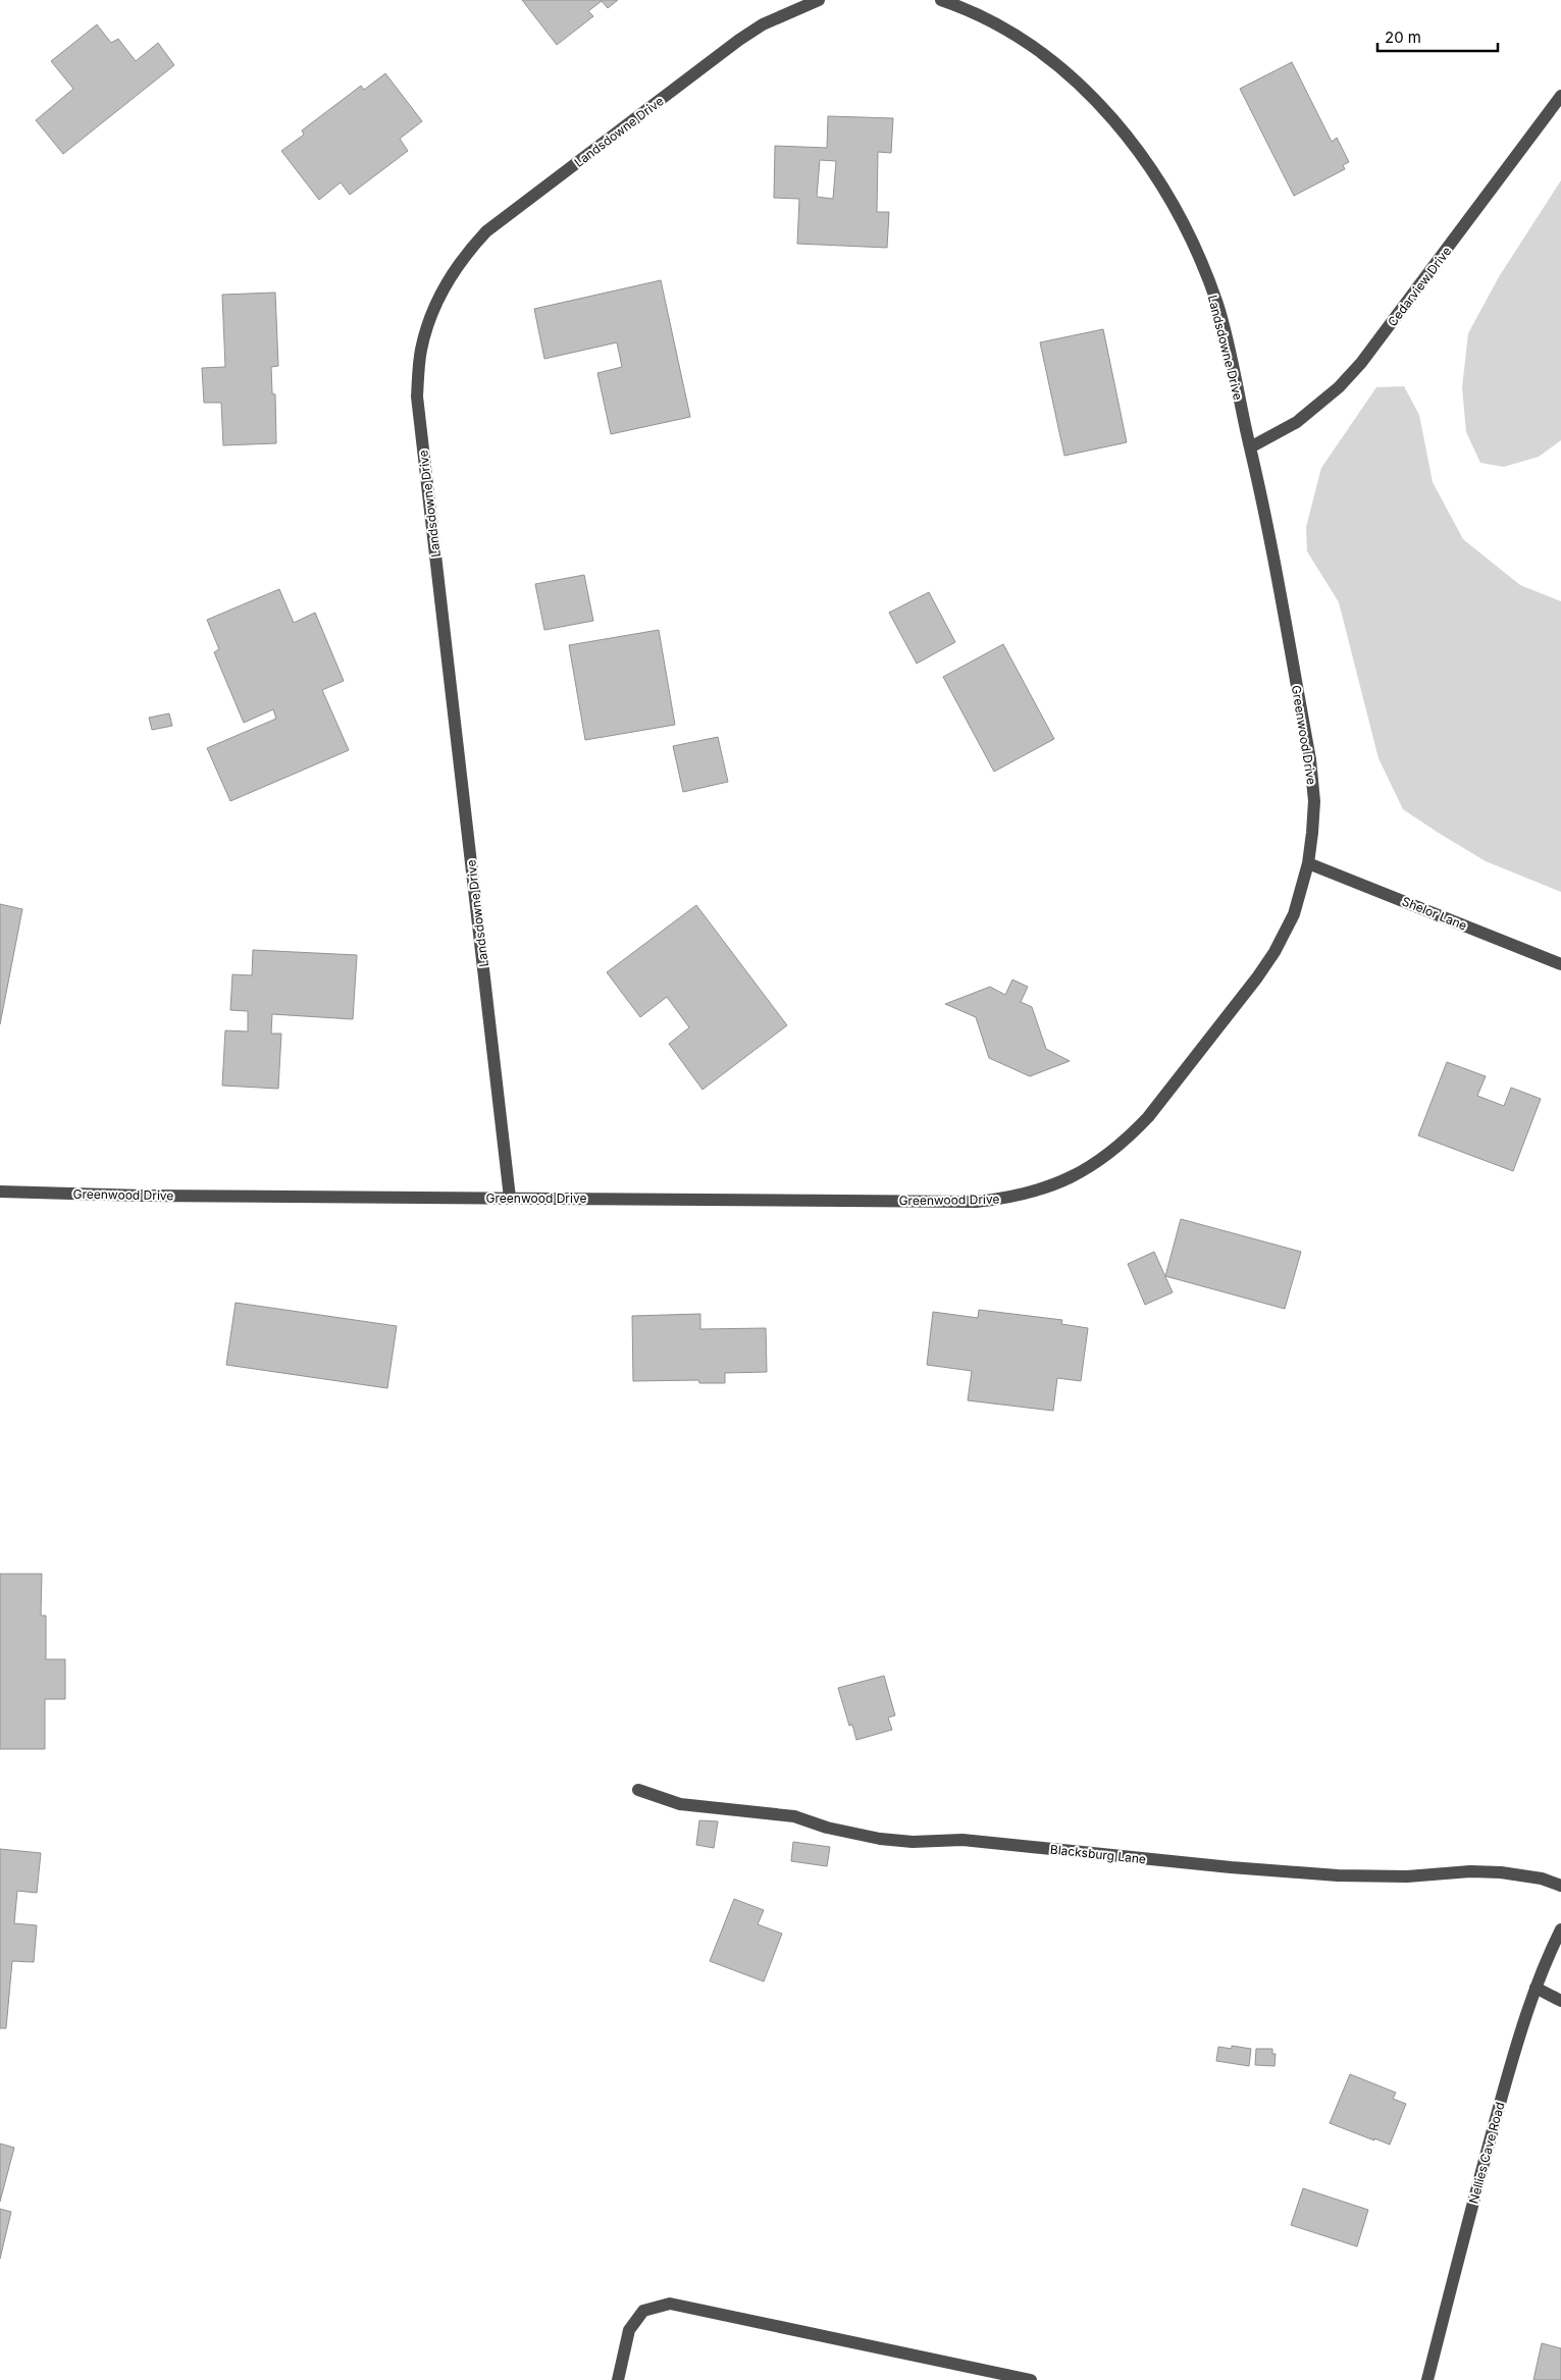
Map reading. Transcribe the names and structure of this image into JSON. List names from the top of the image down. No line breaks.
{"streets":{"street":["Landsdowne Drive","Cedarview Drive","Greenwood Drive","Shelor Lane","Blacksburg Lane","Nellies Cave Road"]},"crossings":[["Landsdowne Drive","Cedarview Drive"],["Landsdowne Drive","Greenwood Drive"],["Cedarview Drive","Greenwood Drive"],["Greenwood Drive","Shelor Lane"]],"scale_bar":"20 m"}
